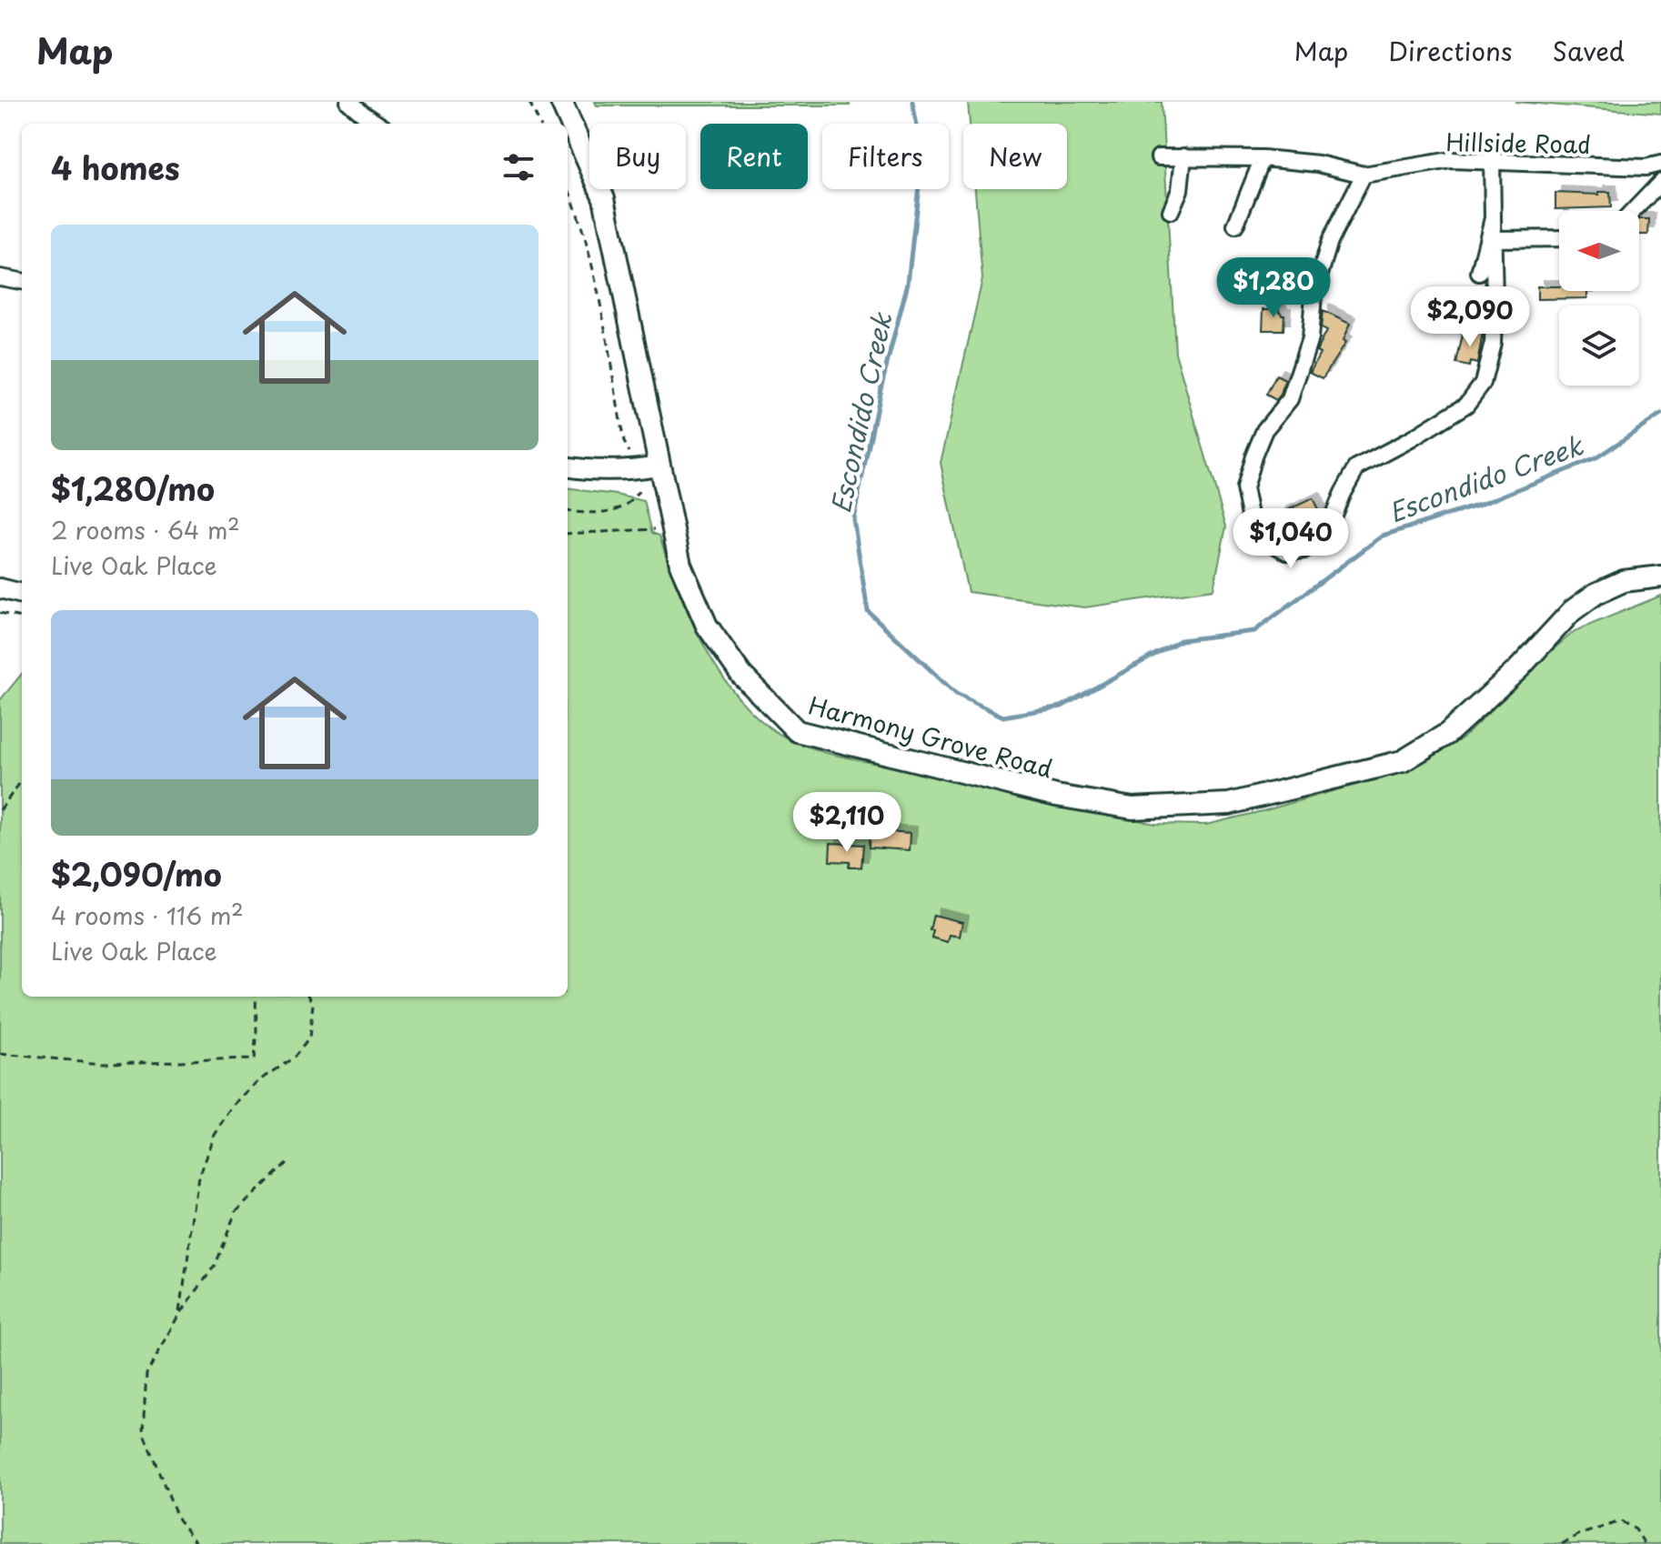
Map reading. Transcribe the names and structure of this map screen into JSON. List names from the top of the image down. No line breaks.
{"streets":{"main road":["Harmony Grove Road"],"street":["Hillside Road"]},"water":["Escondido Creek"],"north":"left","page":{"header":"Map","nav":["Map","Directions","Saved"],"chip":["Buy","Rent","Filters","New"],"heading":"4 homes","list":[{"name":"$1,280/mo","note":"2 rooms · 64 m² · Live Oak Place"},{"name":"$2,090/mo","note":"4 rooms · 116 m² · Live Oak Place"}],"price":["$1,280","$2,090","$1,040","$2,110"]}}
